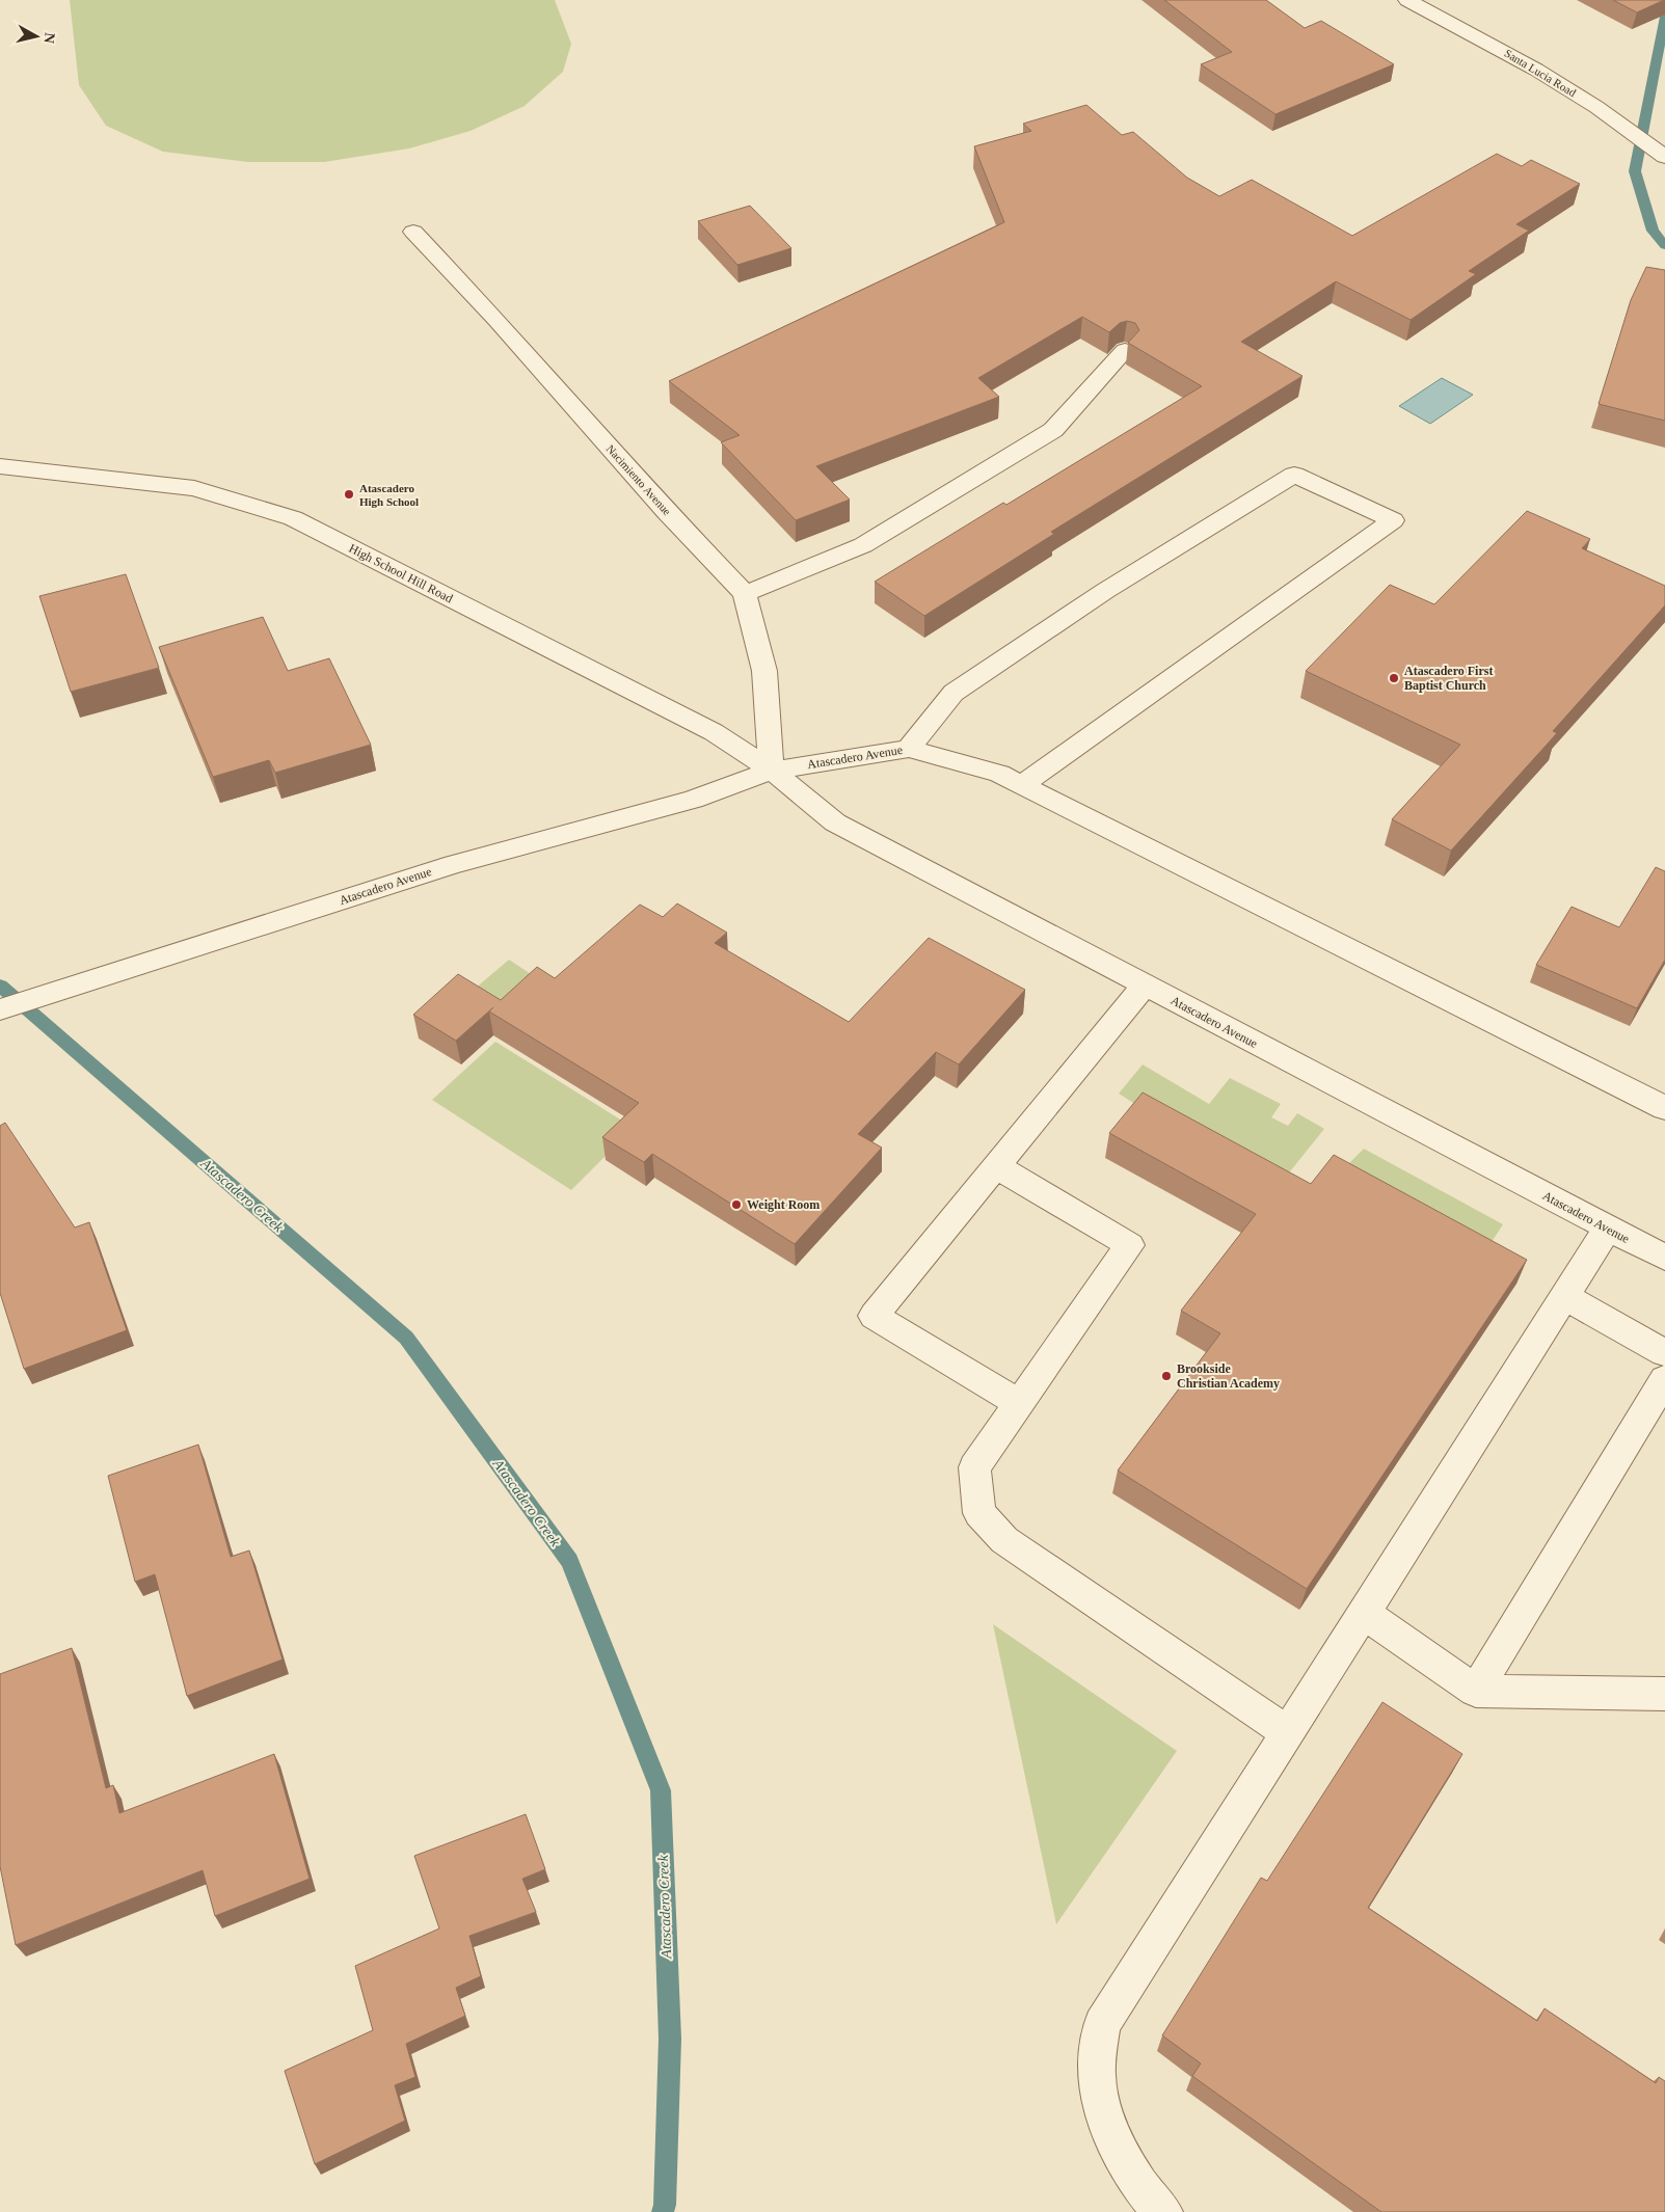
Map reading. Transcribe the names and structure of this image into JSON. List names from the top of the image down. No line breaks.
{"streets":{"street":["Santa Lucia Road","Nacimiento Avenue","High School Hill Road","Atascadero Avenue"]},"crossings":[["Nacimiento Avenue","High School Hill Road"],["Nacimiento Avenue","Atascadero Avenue"],["High School Hill Road","Atascadero Avenue"]],"water":["Atascadero Creek"],"places":["Atascadero High School","Atascadero First Baptist Church","Weight Room","Brookside Christian Academy"],"north":"right"}
